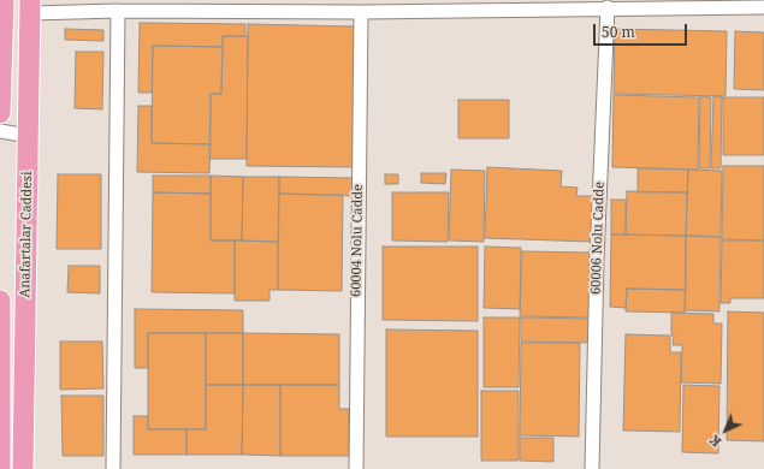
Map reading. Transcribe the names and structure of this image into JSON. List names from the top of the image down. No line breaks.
{"streets":{"main road":["Anafartalar Caddesi"],"street":["60006 Nolu Cadde","60004 Nolu Cadde"]},"scale_bar":"50 m","north":"bottom left"}
